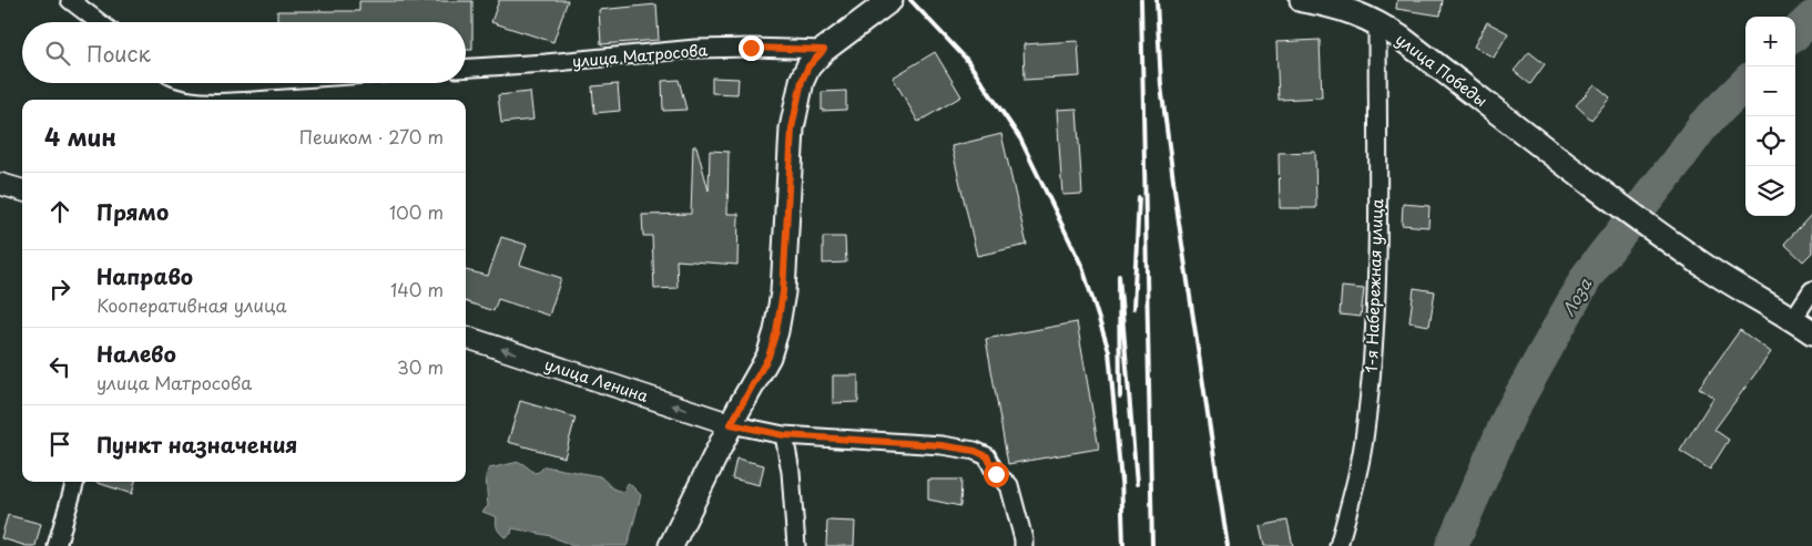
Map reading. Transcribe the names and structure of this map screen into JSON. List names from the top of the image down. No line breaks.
{"streets":{"main road":["улица Победы"],"street":["улица Матросова","1-я Набережная улица","улица Ленина"]},"crossings":[["улица Победы","1-я Набережная улица"]],"one_way":["улица Ленина"],"water":["Лоза"],"page":{"map_buttons":["+","−"],"search":"Поиск","heading":["4 мин","Пешком · 270 m"],"list":[["Прямо","100 m"],["Направо","Кооперативная улица","140 m"],["Налево","улица Матросова","30 m"],"Пункт назначения"]}}
